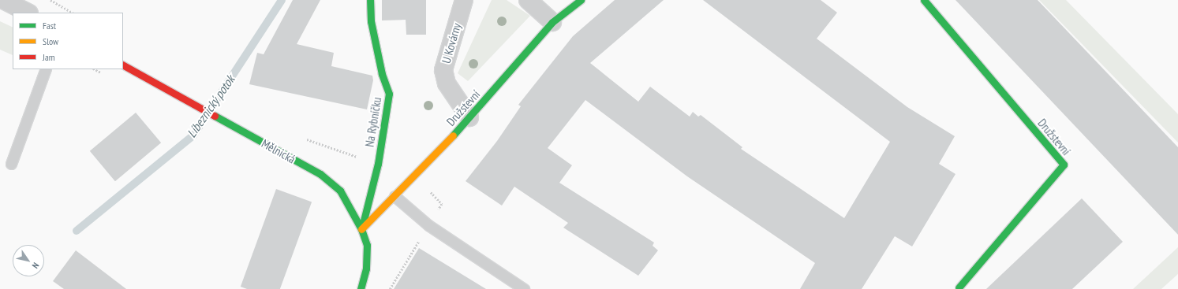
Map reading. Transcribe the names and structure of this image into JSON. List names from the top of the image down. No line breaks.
{"streets":{"street":["U Kovárny","Družstevní","Na Rybníčku","Mělnická"]},"crossings":[["U Kovárny","Družstevní"],["Družstevní","Na Rybníčku"],["Družstevní","Mělnická"],["Na Rybníčku","Mělnická"]],"water":["Líbeznický potok"],"legend":["Fast","Slow","Jam"],"north":"bottom right"}
